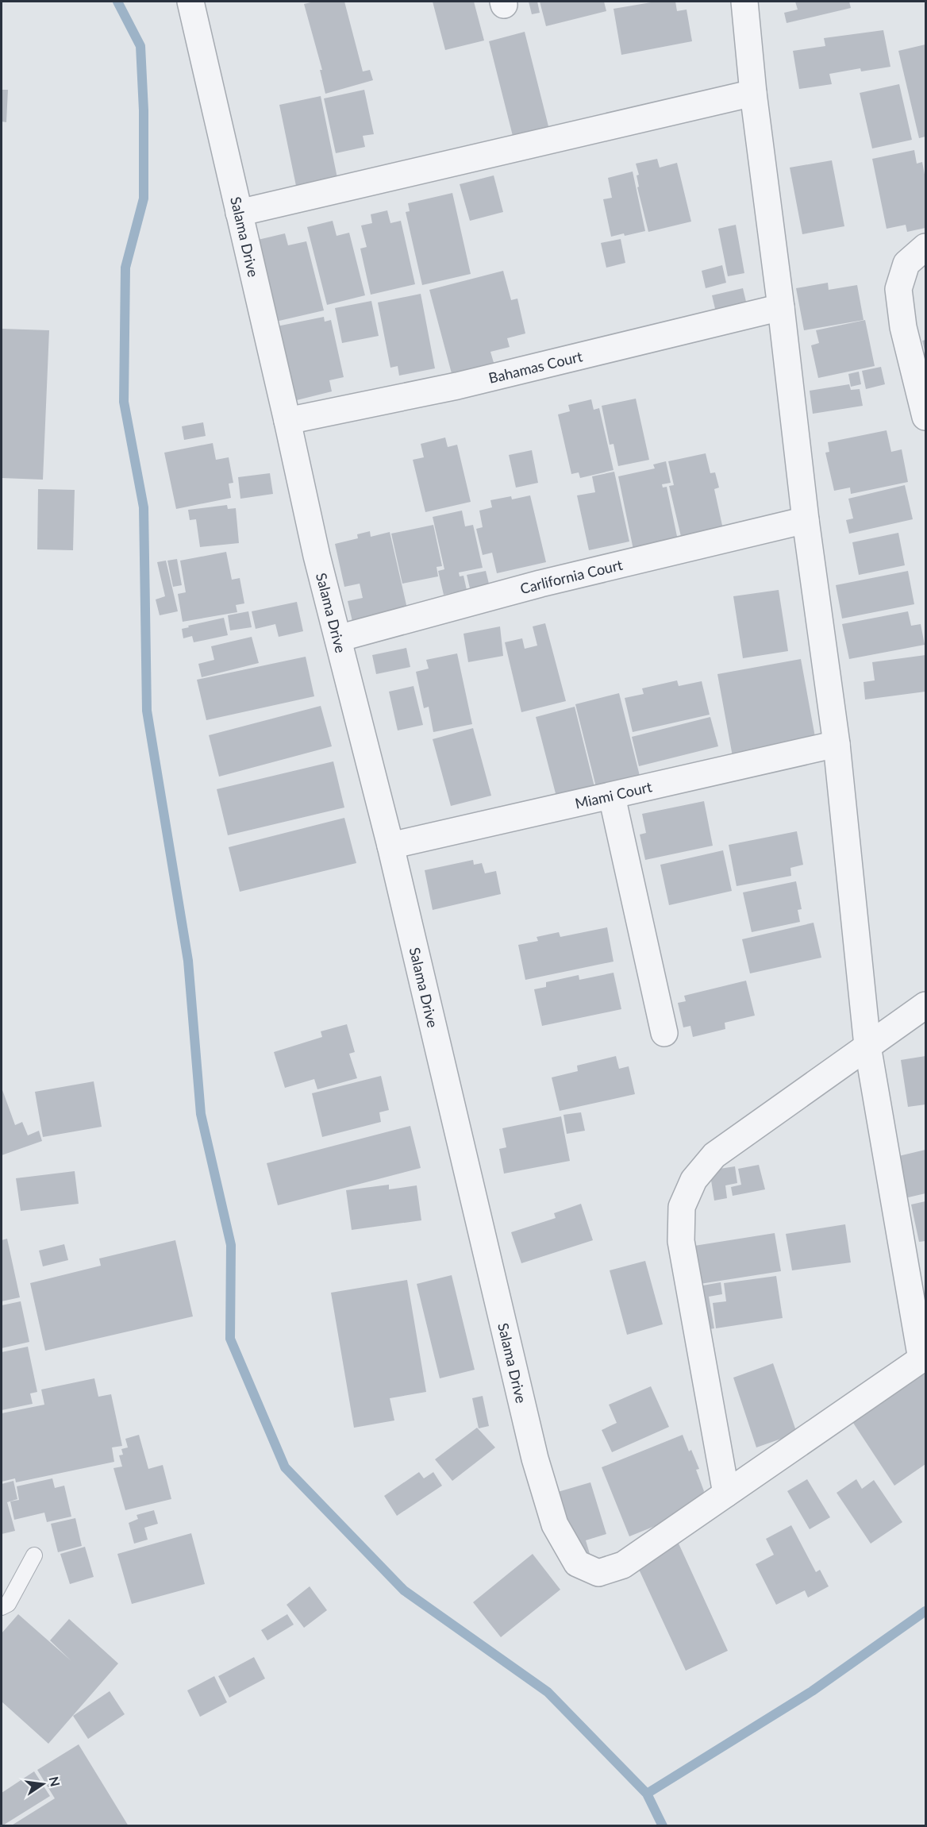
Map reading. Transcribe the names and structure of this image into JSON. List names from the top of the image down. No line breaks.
{"streets":{"street":["Salama Drive","Bahamas Court","Carlifornia Court","Miami Court"]},"crossings":[["Salama Drive","Bahamas Court"],["Salama Drive","Carlifornia Court"],["Salama Drive","Miami Court"]],"north":"right"}
